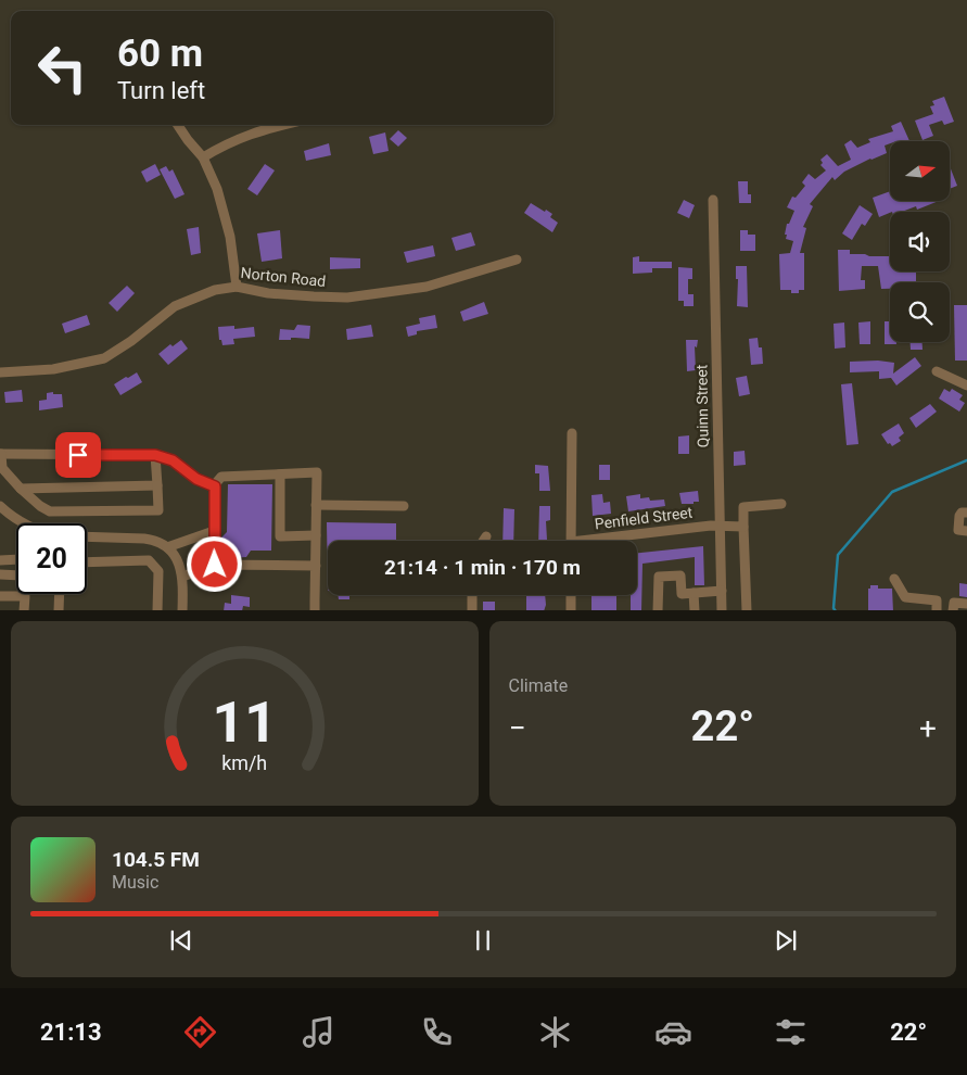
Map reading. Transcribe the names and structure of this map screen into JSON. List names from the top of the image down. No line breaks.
{"streets":{"street":["Norton Road","Quinn Street","Penfield Street"]},"crossings":[["Quinn Street","Penfield Street"]],"north":"right","page":{"turn":["60 m","Turn left"],"limit":"20","trip":"21:14 · 1 min · 170 m","tile":"Climate","heat":["−","22°","+"],"song":["104.5 FM","Music"],"tabs":["21:13","22°"],"gauge":["11","km/h"]}}
